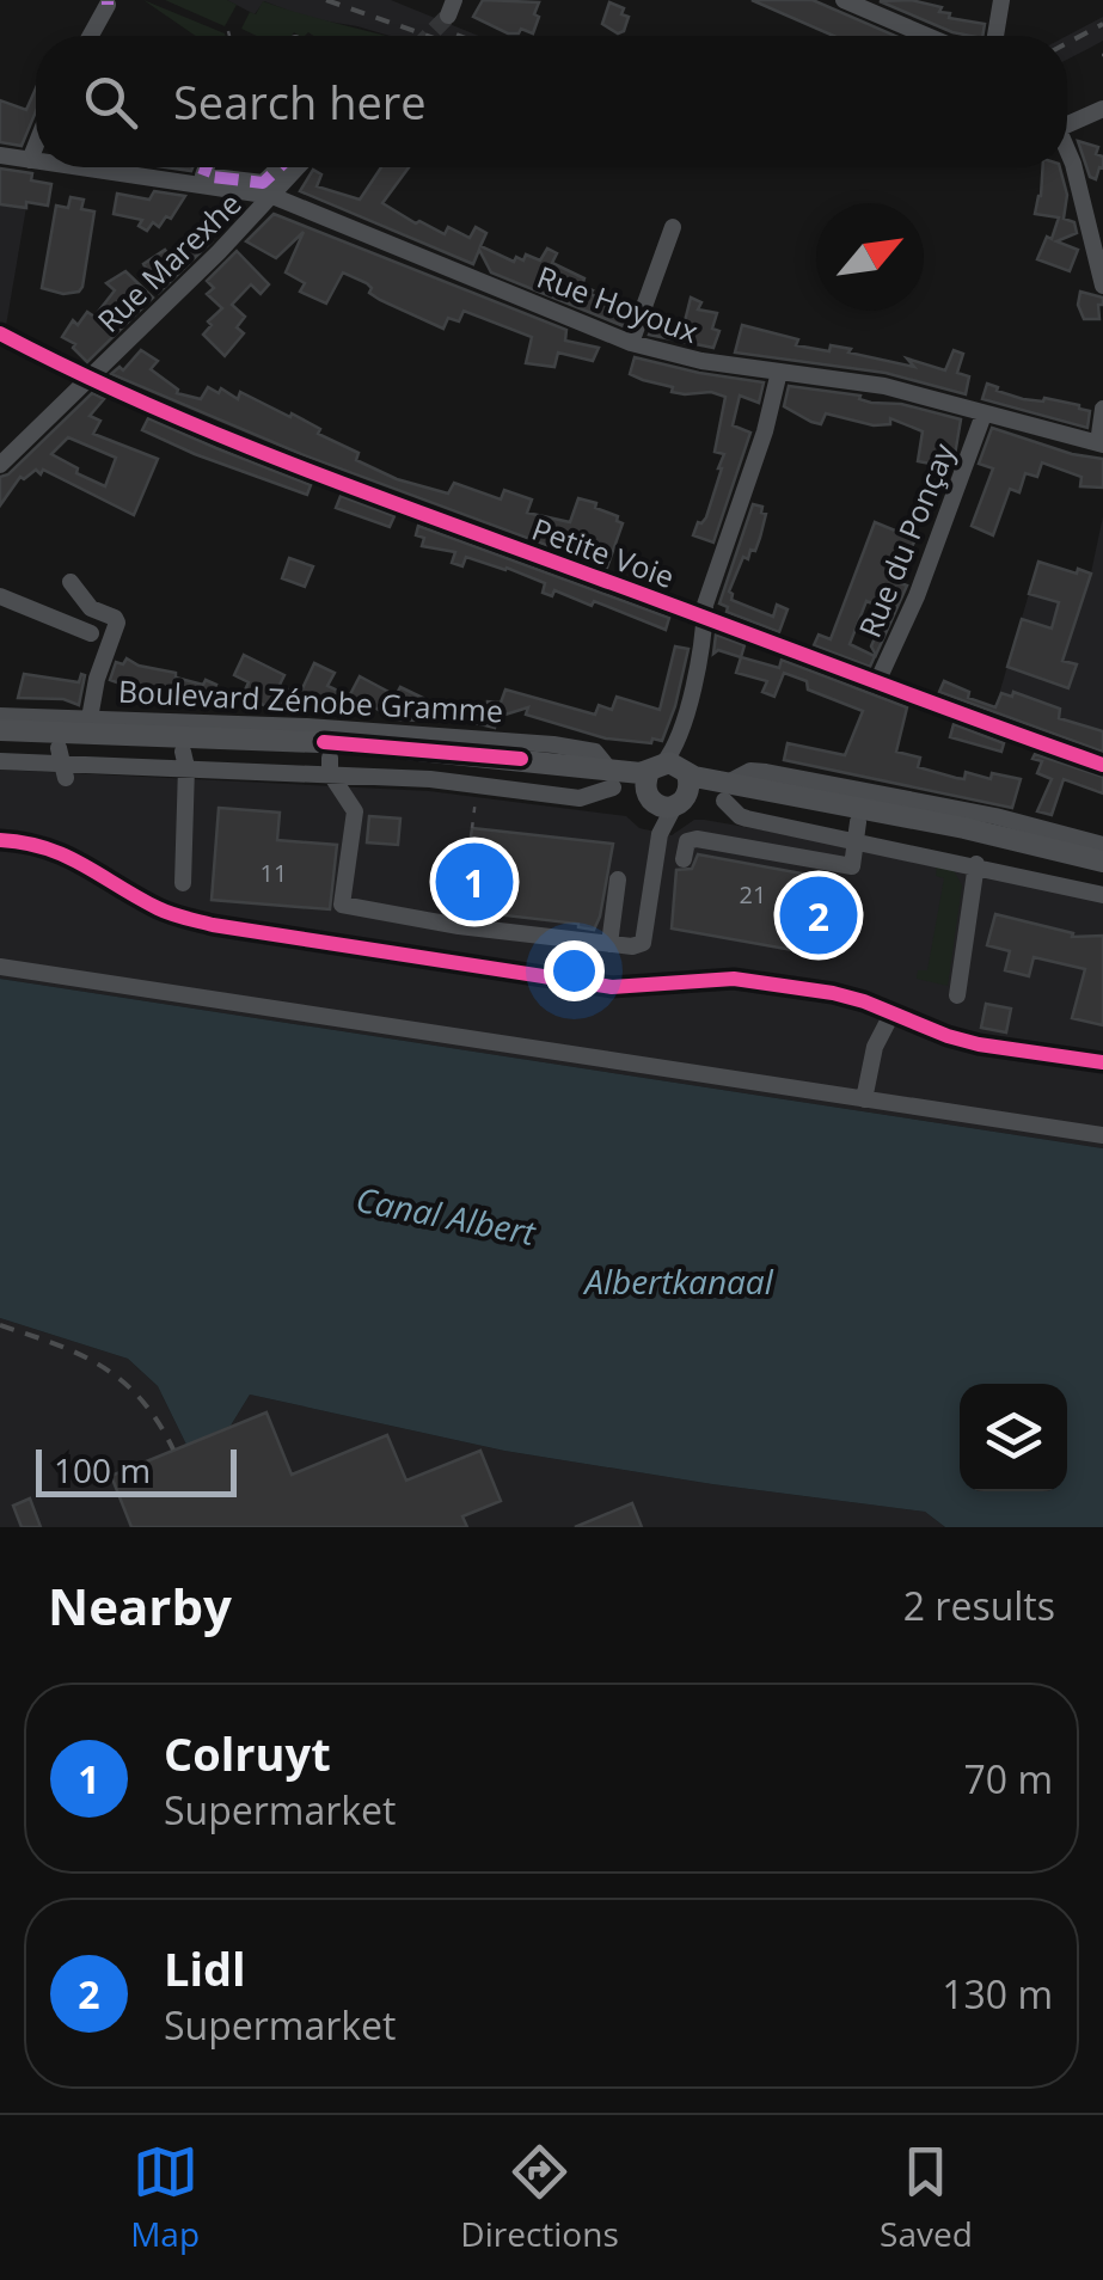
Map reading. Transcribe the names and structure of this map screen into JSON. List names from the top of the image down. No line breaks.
{"streets":{"main road":["Boulevard Zénobe Gramme"],"street":["Rue Marexhe","Rue Hoyoux","Rue du Ponçay","Petite Voie"]},"crossings":[["Rue Marexhe","Rue Hoyoux"],["Rue Marexhe","Petite Voie"],["Rue Hoyoux","Rue du Ponçay"],["Rue du Ponçay","Petite Voie"]],"water":["Canal Albert","Albertkanaal"],"house_numbers":["11","21"],"scale_bar":"100 m","north":"top right","page":{"search":"Search here","pins":["1","2"],"scale":"100 m","heading":["Nearby","2 results"],"list":[{"mark":"1","name":"Colruyt","note":"Supermarket","value":"70 m"},{"mark":"2","name":"Lidl","note":"Supermarket","value":"130 m"}],"nav":["Map","Directions","Saved"]}}
